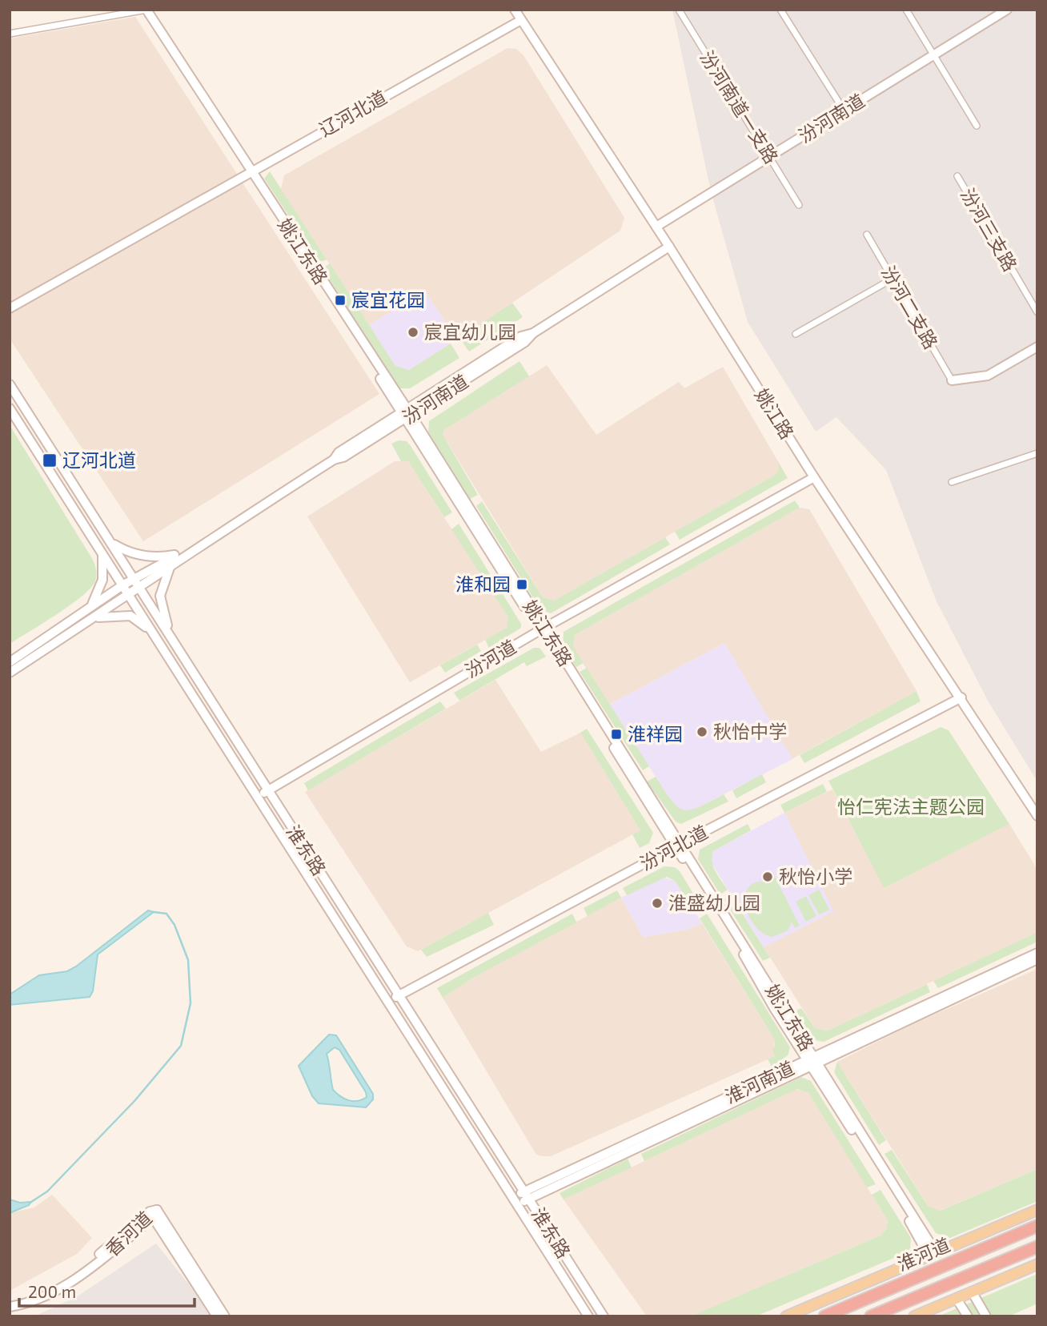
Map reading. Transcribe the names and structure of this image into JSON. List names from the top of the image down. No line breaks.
{"streets":{"highway":["淮河道"],"street":["汾河南道一支路","辽河北道","汾河南道","汾河三支路","姚江东路","汾河二支路","姚江路","汾河道","汾河北道","淮东路","淮河南道","香河道"]},"crossings":[["汾河南道一支路","汾河南道"],["辽河北道","姚江东路"],["辽河北道","姚江路"],["汾河南道","姚江东路"],["汾河南道","姚江路"],["汾河南道","淮东路"],["姚江东路","汾河道"],["姚江东路","汾河北道"],["姚江东路","淮河南道"],["姚江路","汾河道"],["姚江路","汾河北道"],["汾河道","淮东路"],["汾河北道","淮东路"],["淮东路","淮河南道"]],"parks":["怡仁宪法主题公园"],"places":{"transit":["宸宜花园","辽河北道","淮和园","淮祥园"],"other":["宸宜幼儿园","秋怡中学","秋怡小学","淮盛幼儿园"]},"scale_bar":"200 m"}
